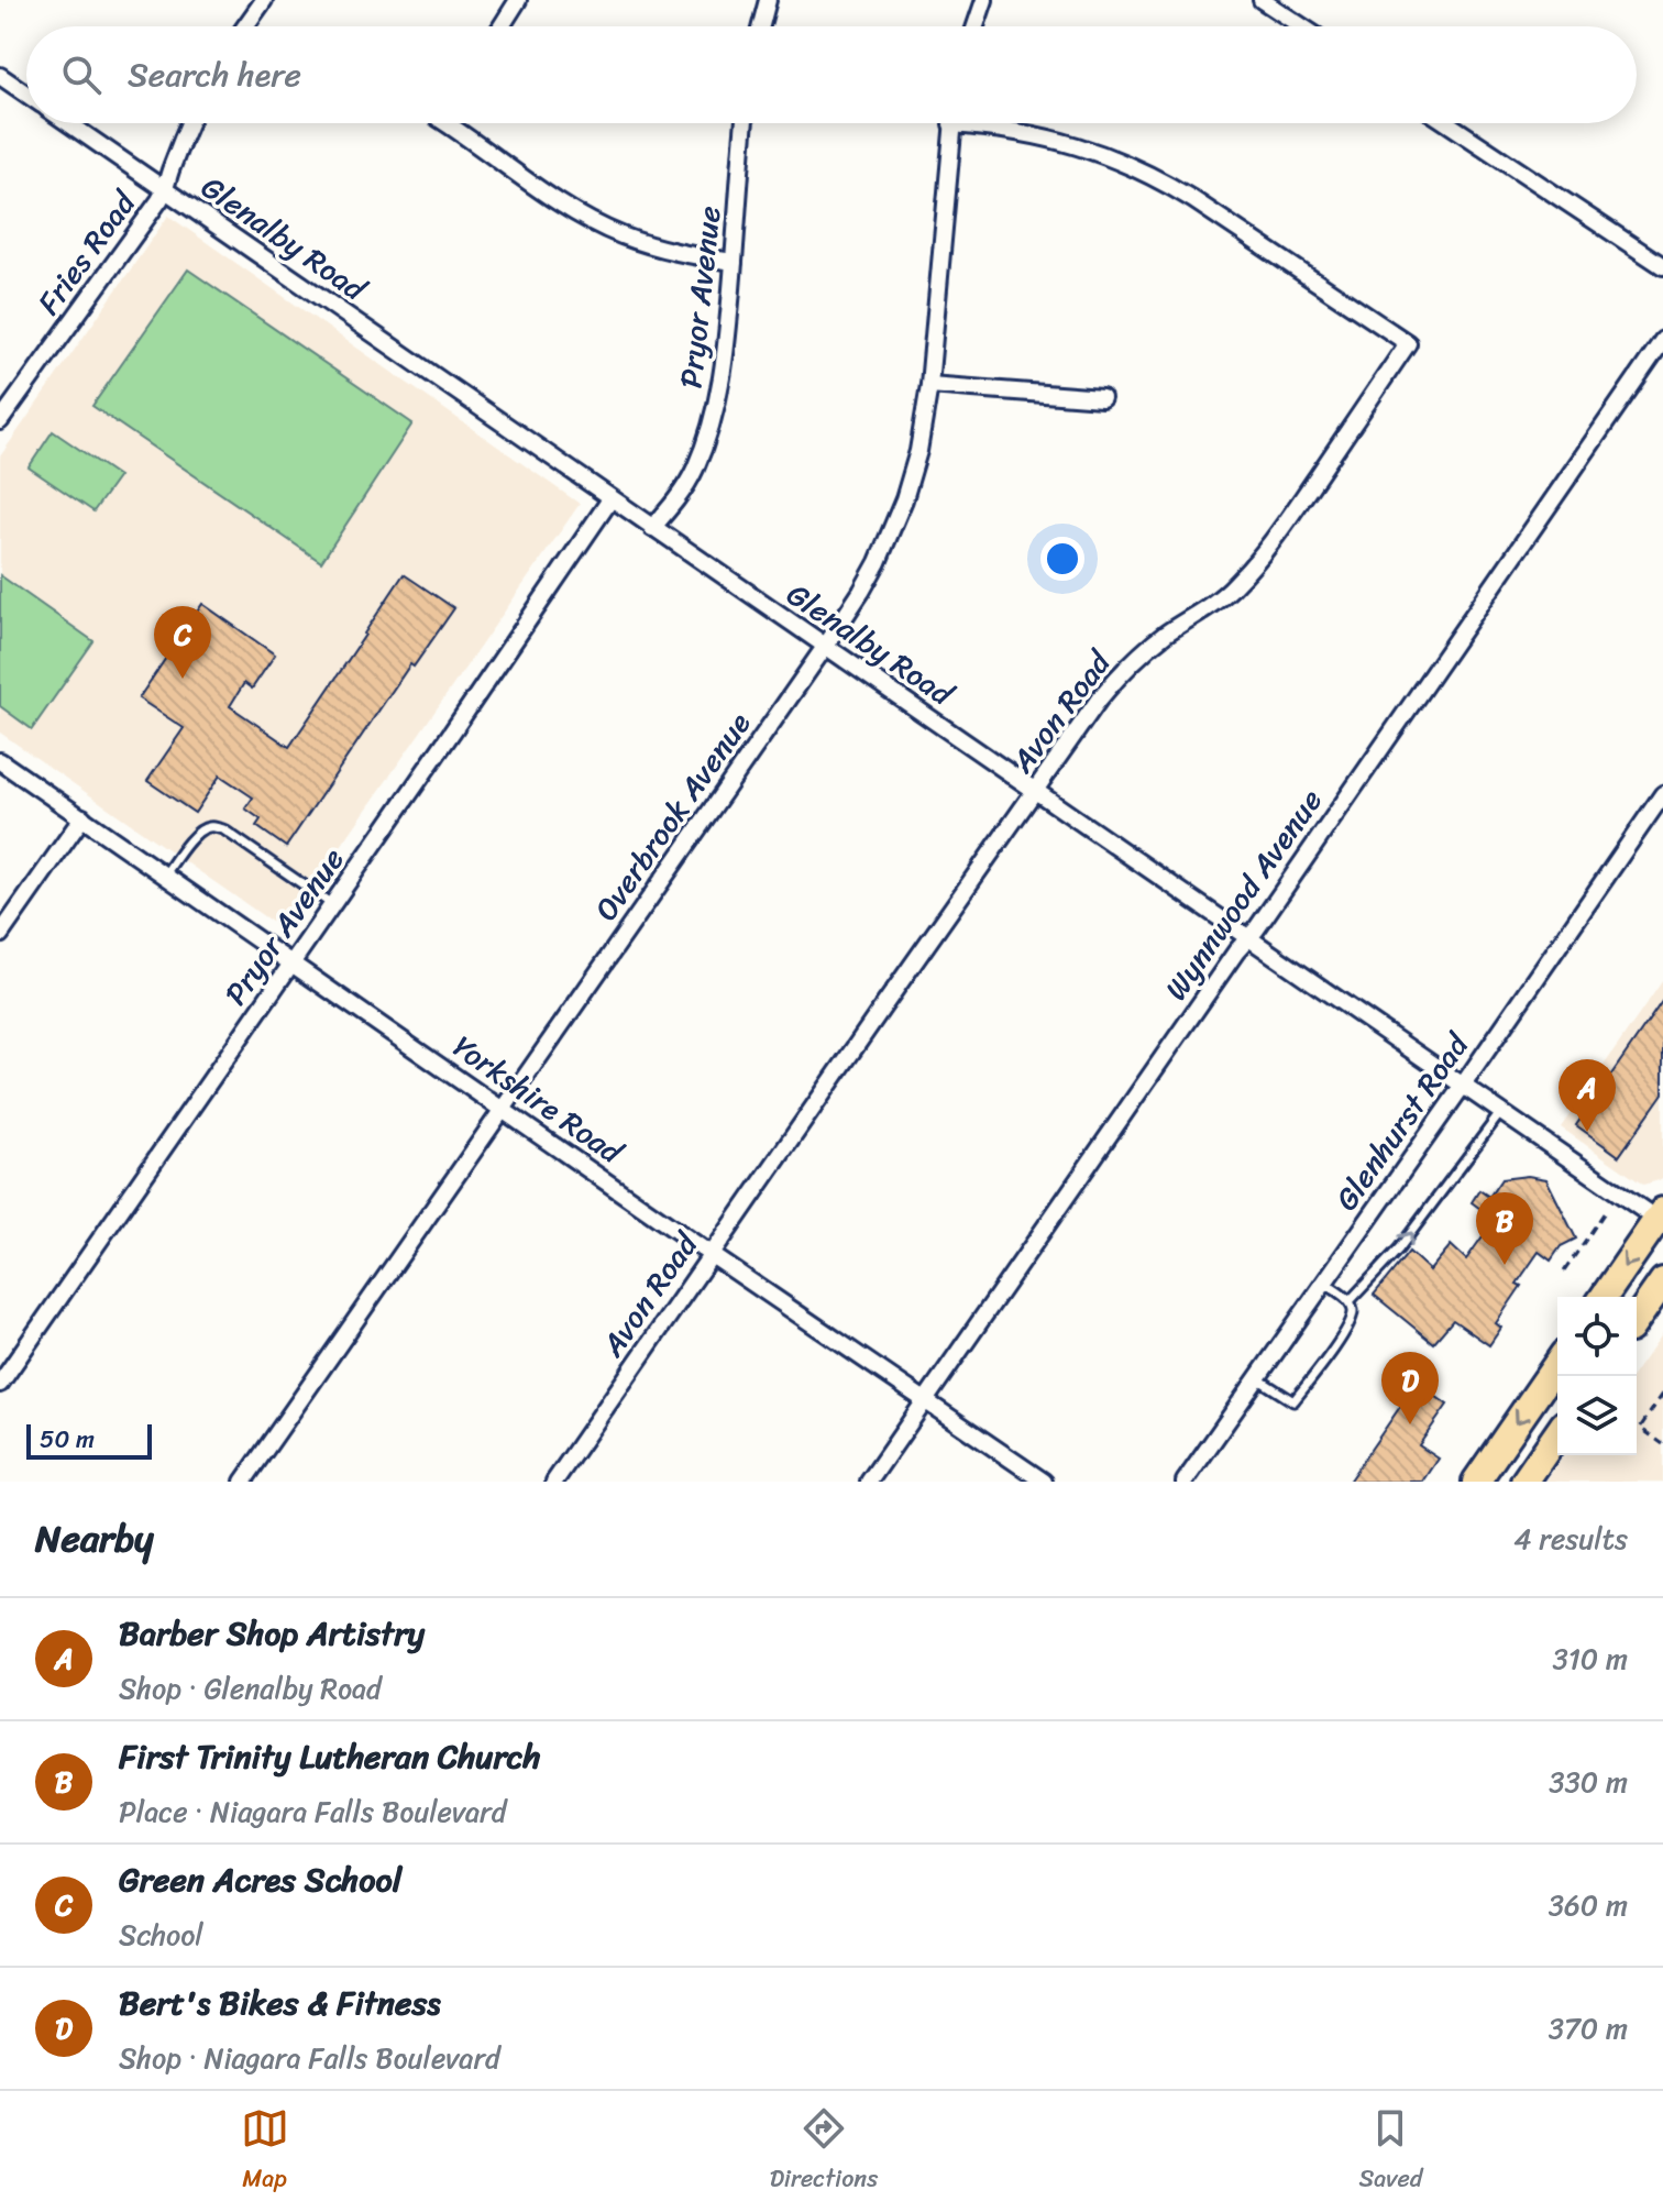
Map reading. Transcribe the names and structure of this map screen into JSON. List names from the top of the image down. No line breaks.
{"streets":{"street":["Glenalby Road","Fries Road","Pryor Avenue","Avon Road","Overbrook Avenue","Wynnwood Avenue","Yorkshire Road","Glenhurst Road"]},"crossings":[["Glenalby Road","Fries Road"],["Glenalby Road","Pryor Avenue"],["Glenalby Road","Avon Road"],["Glenalby Road","Overbrook Avenue"],["Glenalby Road","Wynnwood Avenue"],["Glenalby Road","Glenhurst Road"],["Pryor Avenue","Yorkshire Road"],["Avon Road","Yorkshire Road"],["Overbrook Avenue","Yorkshire Road"],["Wynnwood Avenue","Yorkshire Road"]],"scale_bar":"50 m","page":{"search":"Search here","pins":["C","A","B","D"],"scale":"50 m","heading":["Nearby","4 results"],"list":[{"mark":"A","name":"Barber Shop Artistry","note":"Shop · Glenalby Road","value":"310 m"},{"mark":"B","name":"First Trinity Lutheran Church","note":"Place · Niagara Falls Boulevard","value":"330 m"},{"mark":"C","name":"Green Acres School","note":"School","value":"360 m"},{"mark":"D","name":"Bert's Bikes & Fitness","note":"Shop · Niagara Falls Boulevard","value":"370 m"}],"nav":["Map","Directions","Saved"]}}
